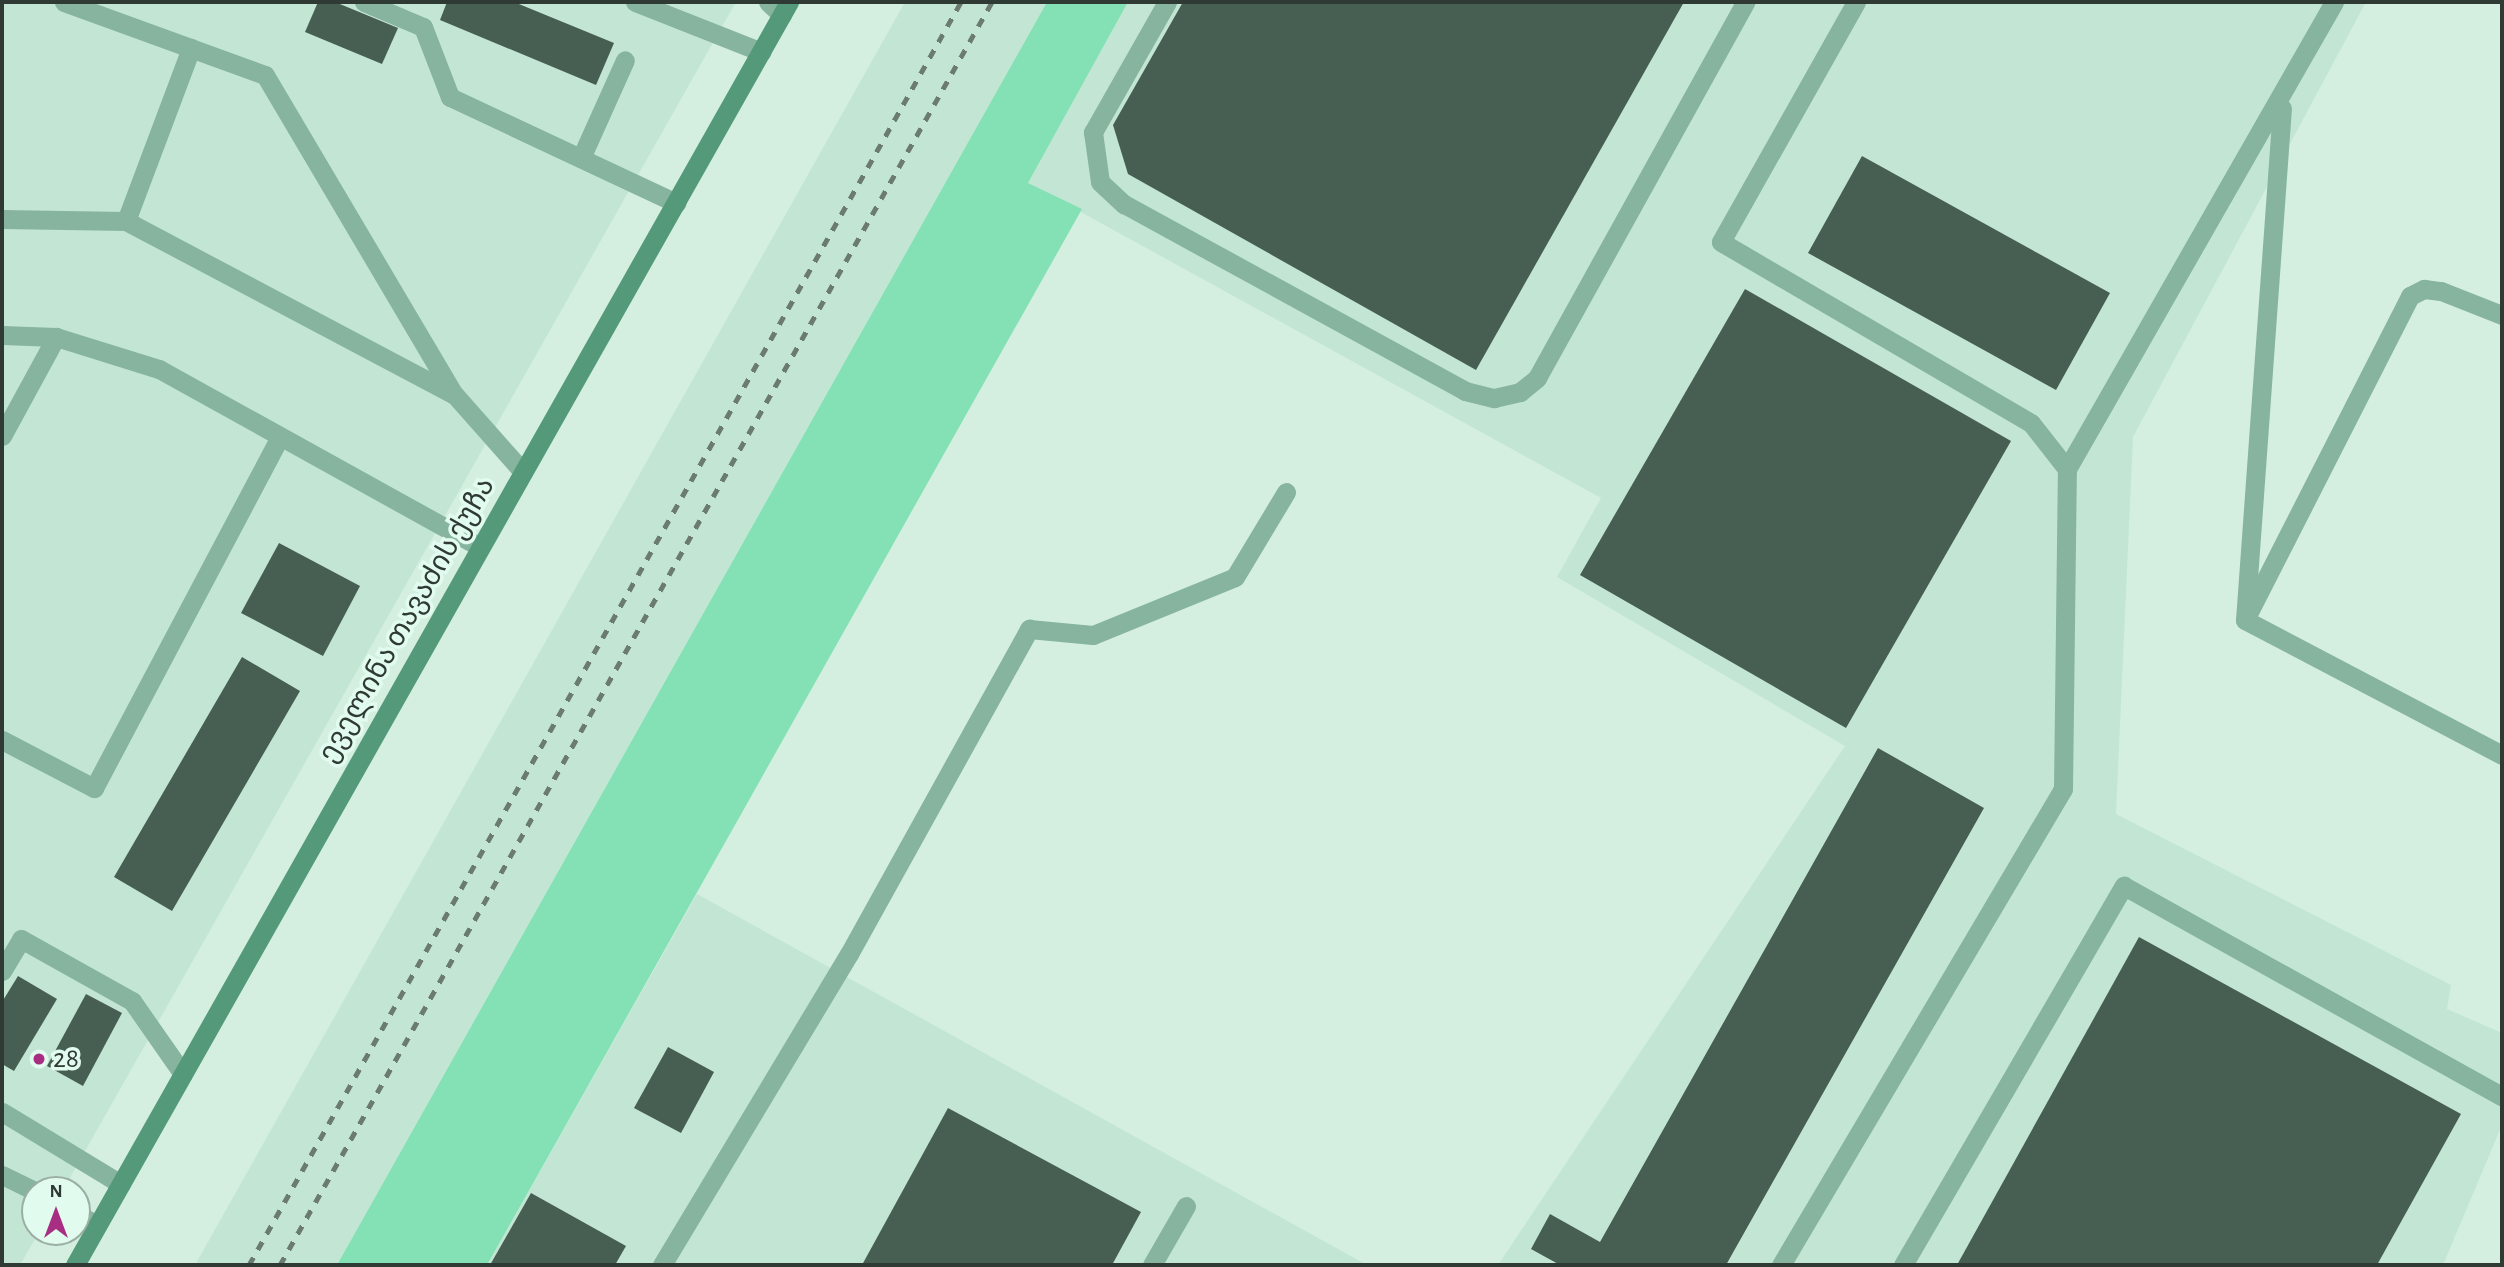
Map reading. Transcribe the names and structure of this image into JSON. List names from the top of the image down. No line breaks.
{"streets":{"main road":["ეველინა თავაძის ქუჩა"]},"places":["28"],"north":"top"}
